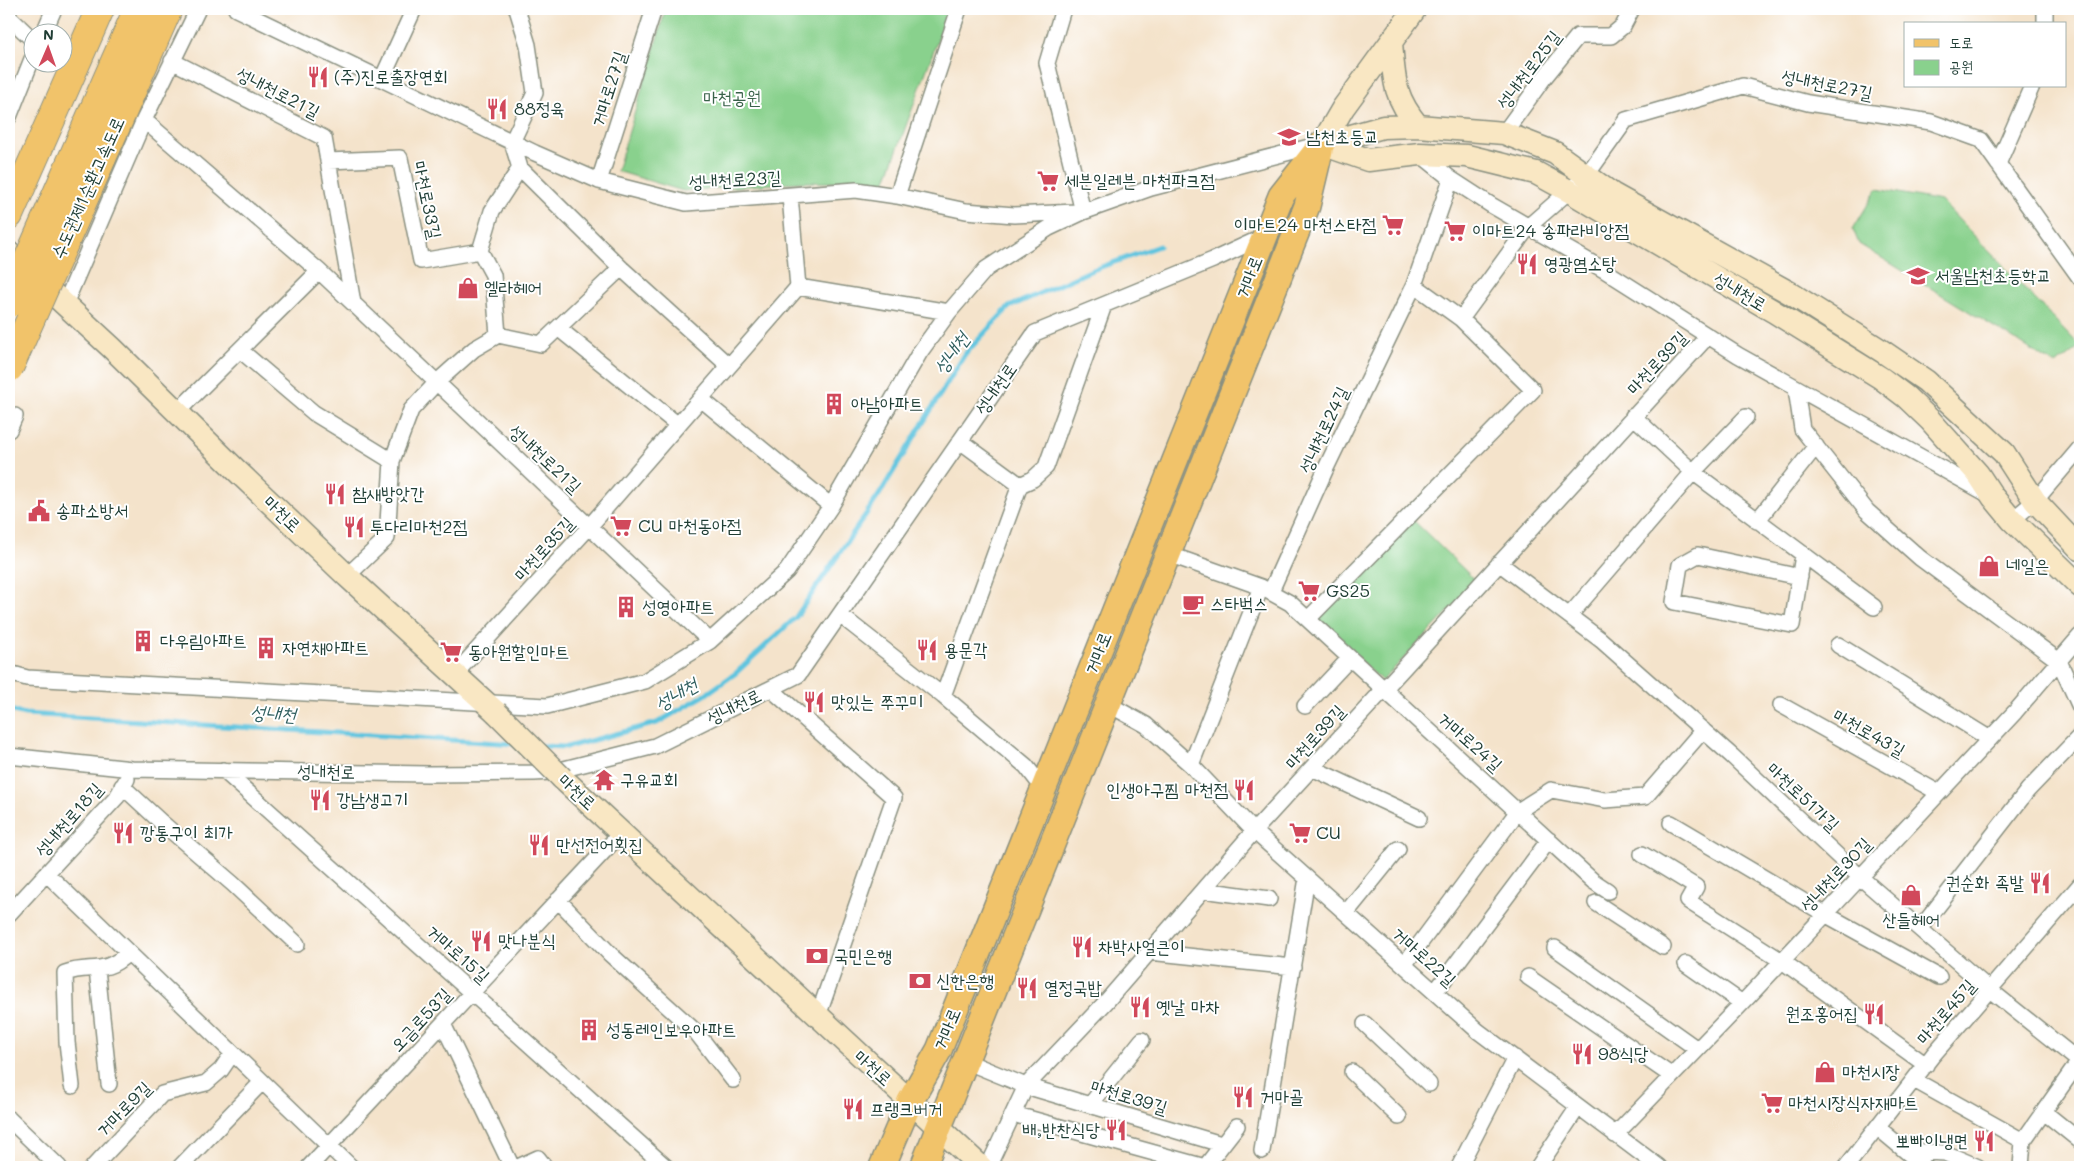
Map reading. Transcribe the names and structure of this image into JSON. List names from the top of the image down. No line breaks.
{"streets":{"highway":["수도권제1순환고속도로"],"main road":["거마로"],"street":["성내천로25길","성내천로27길","거마로27길","성내천로21길","성내천로23길","마천로33길","성내천로","마천로39길","성내천로24길","마천로","마천로35길","마천로43길","거마로24길","마천로51가길","성내천로18길","성내천로30길","거마로15길","거마로22길","마천로45길","오금로53길","거마로9길"]},"crossings":[["성내천로25길","성내천로"],["성내천로27길","성내천로"],["거마로27길","성내천로23길"],["성내천로21길","마천로33길"],["성내천로21길","성내천로"],["성내천로21길","마천로35길"],["성내천로23길","성내천로"],["거마로","성내천로"],["거마로","마천로39길"],["거마로","마천로"],["거마로","거마로24길"],["거마로","거마로22길"],["성내천로","마천로"],["성내천로","성내천로18길"],["성내천로","거마로15길"],["마천로39길","거마로24길"],["마천로39길","마천로51가길"],["마천로39길","거마로22길"],["성내천로24길","거마로24길"],["성내천로24길","거마로22길"],["마천로","마천로35길"],["마천로","오금로53길"],["마천로43길","성내천로30길"],["마천로51가길","성내천로30길"],["마천로51가길","마천로45길"],["성내천로30길","거마로22길"],["거마로15길","오금로53길"]],"water":["성내천"],"parks":["마천공원"],"places":{"restaurant":["(주)진로출장연회","88정육","영광염소탕","참새방앗간","투다리마천2점","용문각","맛있는 쭈꾸미","인생아구찜 마천점","강남생고기","깡통구이 최가","만선전어횟집","권순화 족발","맛나분식","차박사얼큰이","열정국밥","옛날 마차","원조홍어집","98식당","거마골","프랭크버거","배,반찬식당","뽀빠이냉면"],"school or university":["남천초등교","서울남천초등학교"],"supermarket":["세븐일레븐 마천파크점","이마트24 마천스타점","이마트24 송파라비앙점","CU 마천동아점","GS25","동아원할인마트","CU","마천시장식자재마트"],"shop":["엘라헤어","네일은","산들헤어","마천시장"],"building":["아남아파트","성영아파트","다우림아파트","자연채아파트","성동레인보우아파트"],"public building":["송파소방서"],"cafe":["스타벅스"],"temple":["구유교회"],"bank":["국민은행","신한은행"]},"legend":["도로","공원"],"north":"top"}
